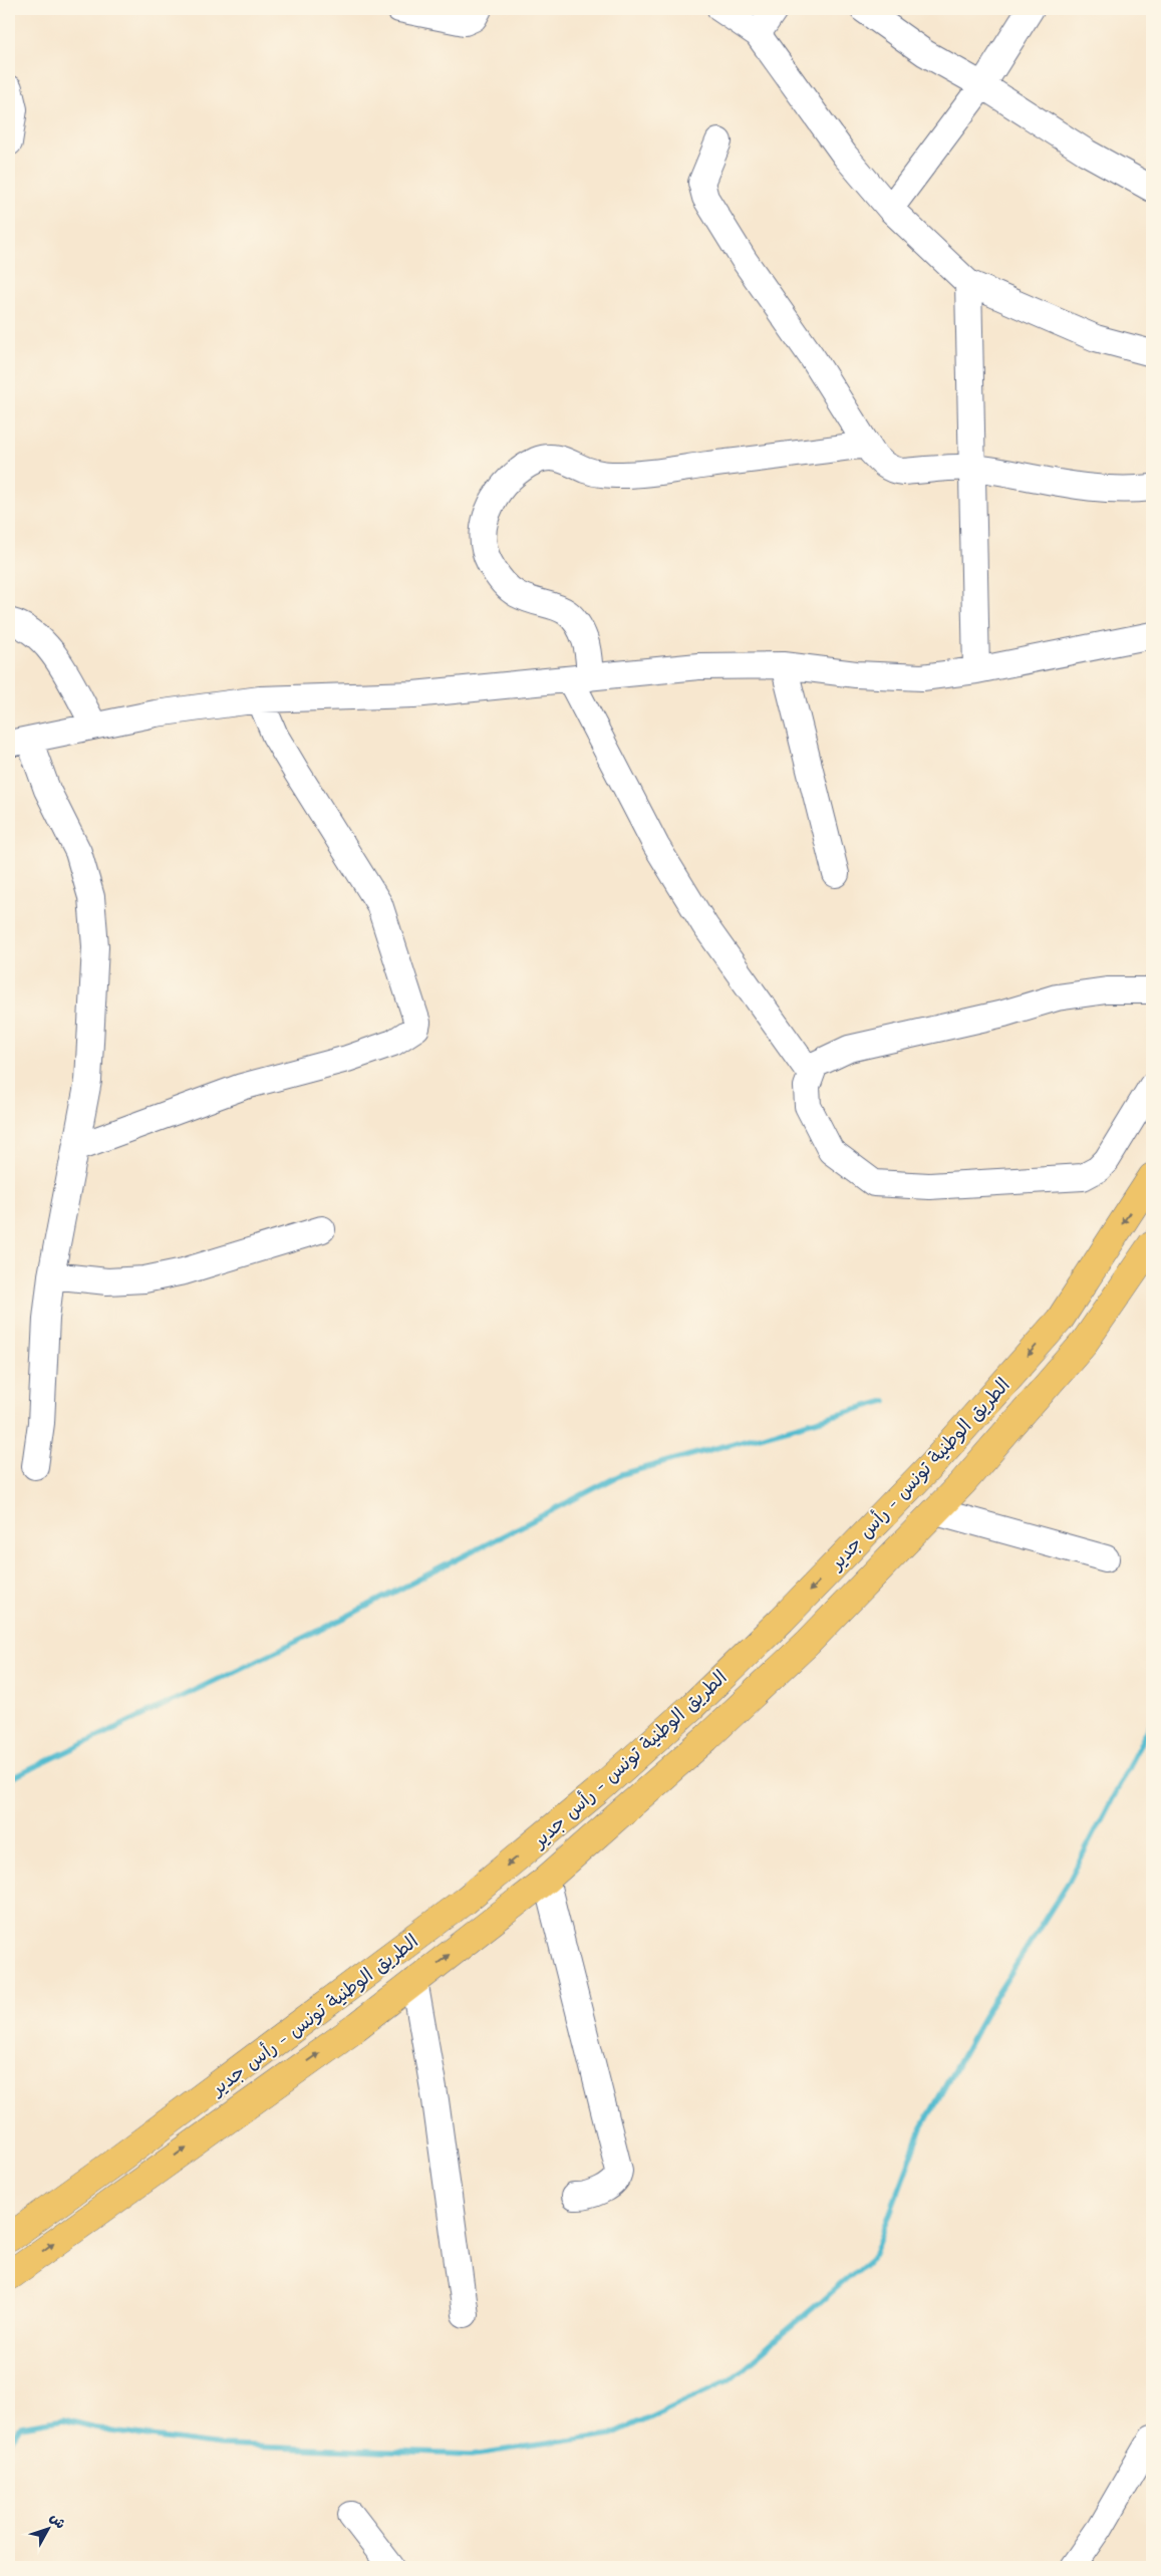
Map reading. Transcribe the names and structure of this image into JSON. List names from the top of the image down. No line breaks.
{"streets":{"main road":["الطريق الوطنية تونس - رأس جدير"]},"north":"top right"}
